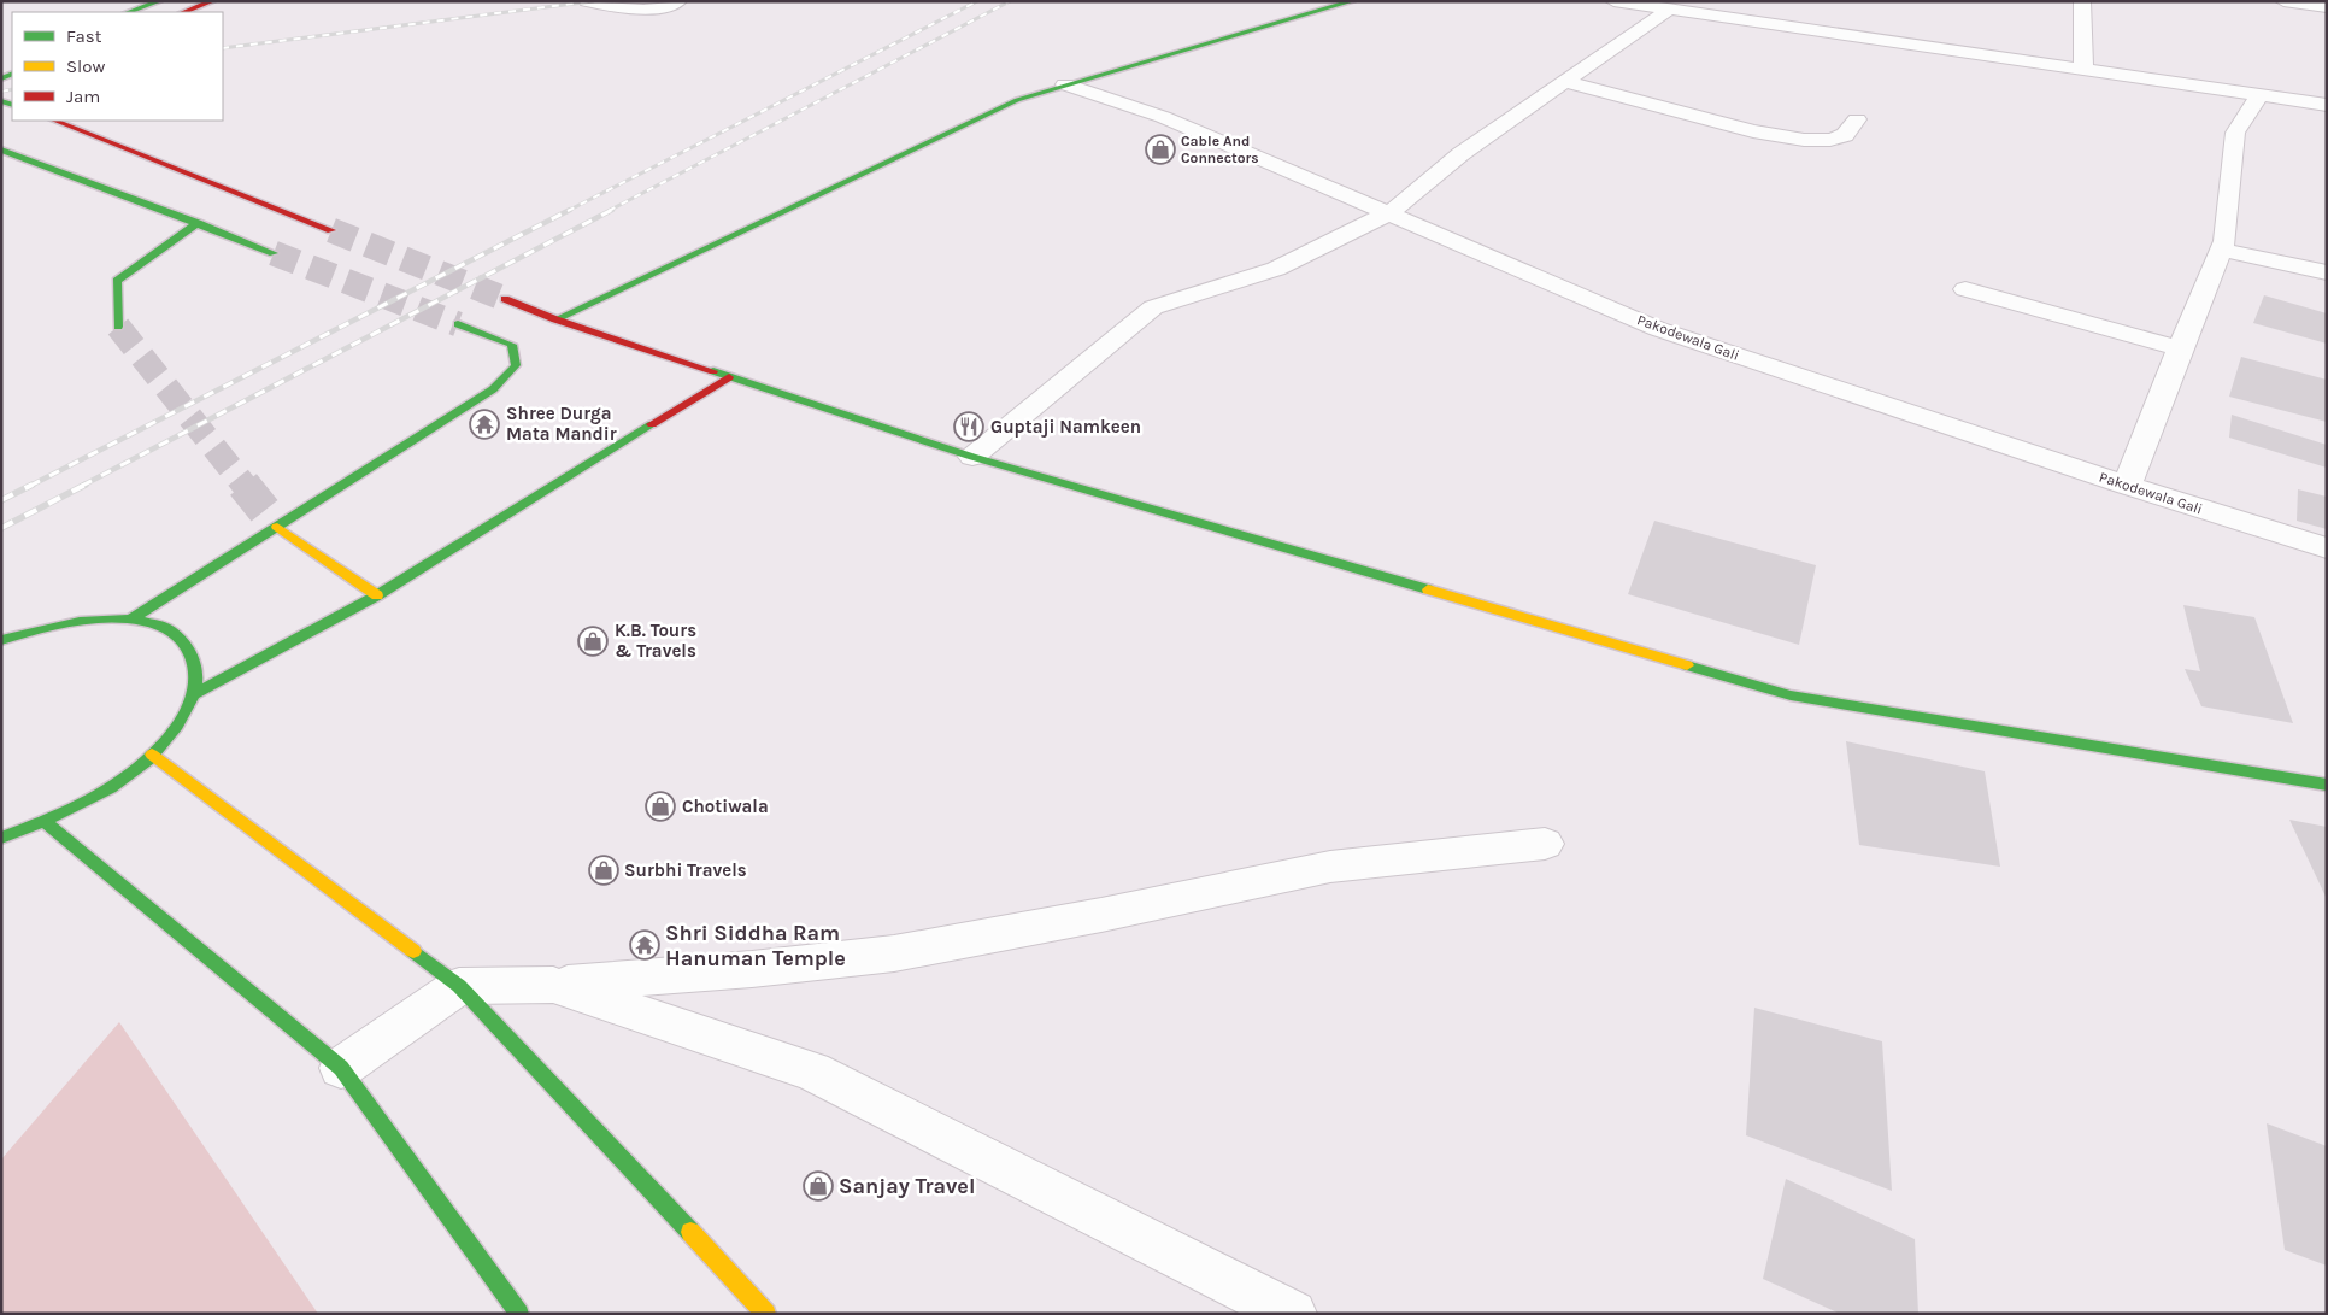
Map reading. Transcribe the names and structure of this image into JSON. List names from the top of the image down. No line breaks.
{"streets":{"street":["Pakodewala Gali"]},"places":{"shop":["Cable And Connectors","K.B. Tours & Travels","Chotiwala","Surbhi Travels","Sanjay Travel"],"temple":["Shree Durga Mata Mandir","Shri Siddha Ram Hanuman Temple"],"restaurant":["Guptaji Namkeen"]},"legend":["Fast","Slow","Jam"]}
